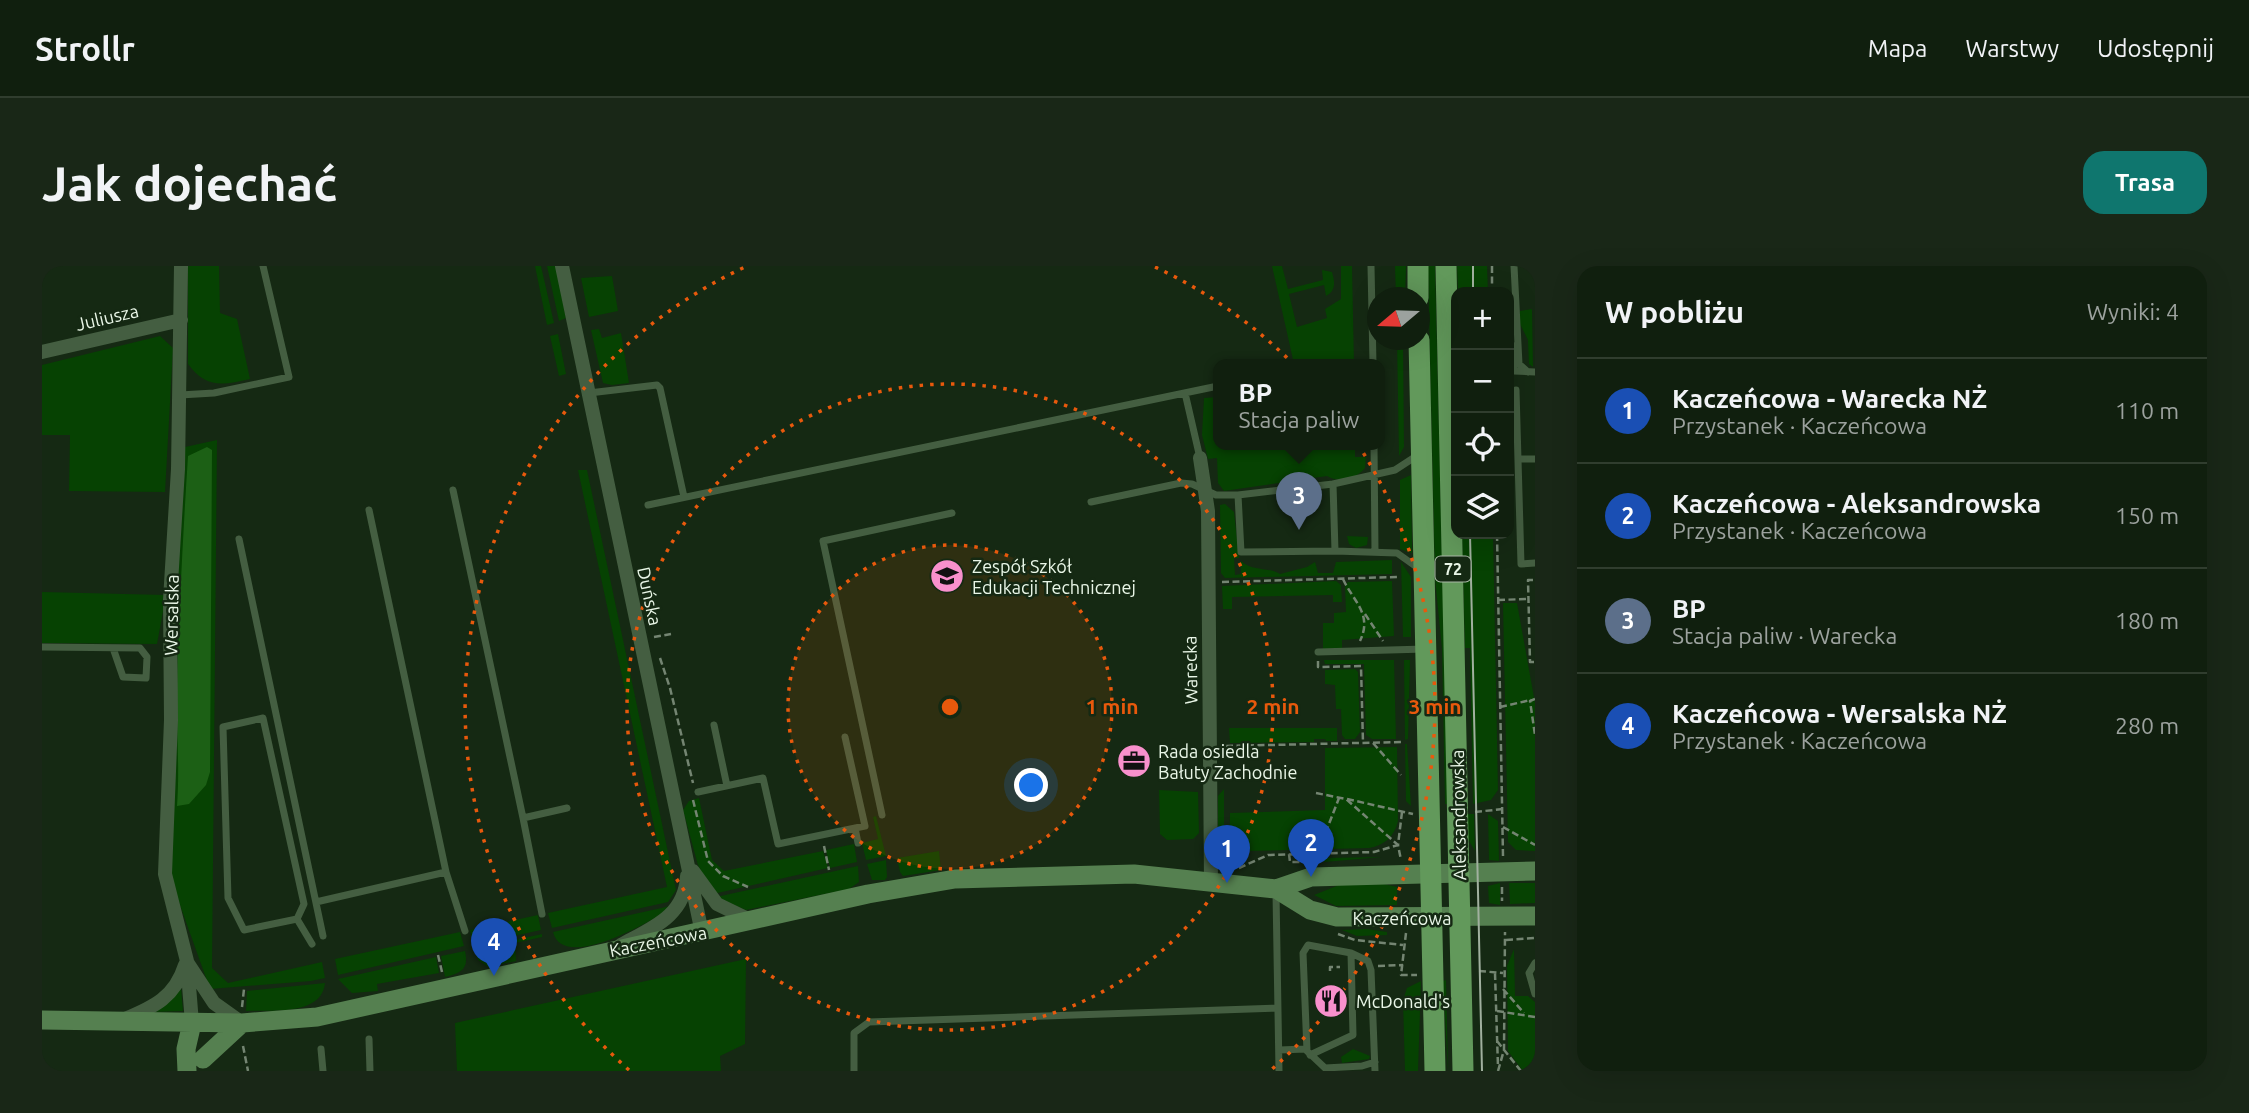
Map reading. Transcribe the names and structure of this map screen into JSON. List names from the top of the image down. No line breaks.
{"streets":{"main road":["72","Aleksandrowska"],"street":["Juliusza","Duńska","Wersalska","Warecka","Kaczeńcowa"]},"crossings":[["Juliusza","Wersalska"],["Duńska","Kaczeńcowa"],["Wersalska","Kaczeńcowa"],["Warecka","Kaczeńcowa"],["Aleksandrowska","Kaczeńcowa"]],"places":{"school or university":["Zespół Szkół Edukacji Technicznej"],"office":["Rada osiedla Bałuty Zachodnie"],"restaurant":["McDonald's"]},"north":"left","page":{"header":"Strollr","nav":["Mapa","Warstwy","Udostępnij"],"buttons":"Trasa","title":"Jak dojechać","heading":["W pobliżu","Wyniki: 4"],"map_buttons":["+","−"],"list":[{"mark":"1","name":"Kaczeńcowa - Warecka NŻ","note":"Przystanek · Kaczeńcowa","value":"110 m"},{"mark":"2","name":"Kaczeńcowa - Aleksandrowska","note":"Przystanek · Kaczeńcowa","value":"150 m"},{"mark":"3","name":"BP","note":"Stacja paliw · Warecka","value":"180 m"},{"mark":"4","name":"Kaczeńcowa - Wersalska NŻ","note":"Przystanek · Kaczeńcowa","value":"280 m"}],"popup":["BP","Stacja paliw"],"pins":["3","2","1","4"]},"rings":["1 min","2 min","3 min"]}
